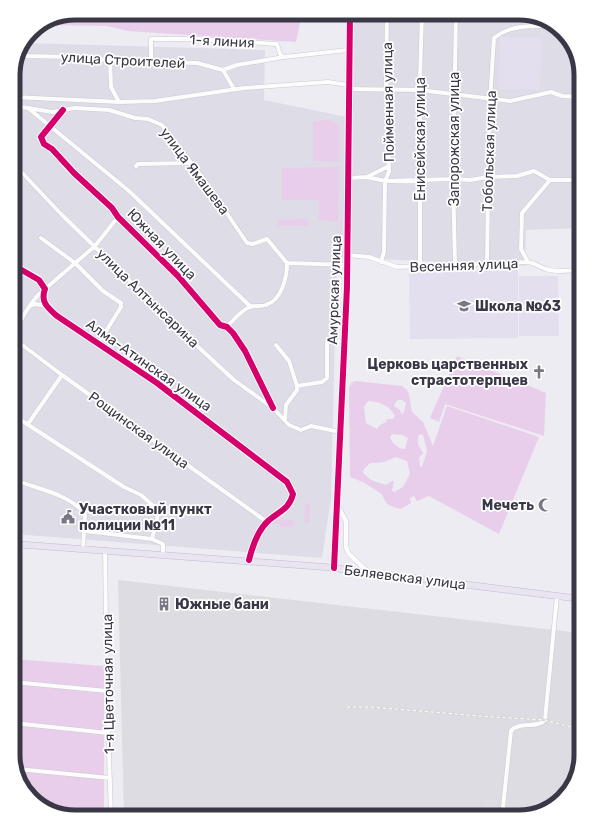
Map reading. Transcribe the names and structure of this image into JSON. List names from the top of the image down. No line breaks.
{"streets":{"main road":["Беляевская улица"],"street":["1-я линия","улица Строителей","Пойменная улица","Енисейская улица","Запорожская улица","Тобольская улица","улица Ямашева","Южная улица","Весенняя улица","Амурская улица","улица Алтынсарина","Алма-Атинская улица","Рощинская улица","1-я Цветочная улица"]},"crossings":[["1-я линия","улица Строителей"],["Пойменная улица","Весенняя улица"],["Енисейская улица","Весенняя улица"],["Запорожская улица","Весенняя улица"],["Тобольская улица","Весенняя улица"],["Южная улица","улица Алтынсарина"],["Весенняя улица","Амурская улица"],["Амурская улица","улица Алтынсарина"],["Амурская улица","Беляевская улица"],["Алма-Атинская улица","Рощинская улица"],["Беляевская улица","1-я Цветочная улица"]],"places":{"school or university":["Школа №63"],"church":["Церковь царственных страстотерпцев"],"mosque":["Мечеть"],"public building":["Участковый пункт полиции №11"],"building":["Южные бани"]}}
